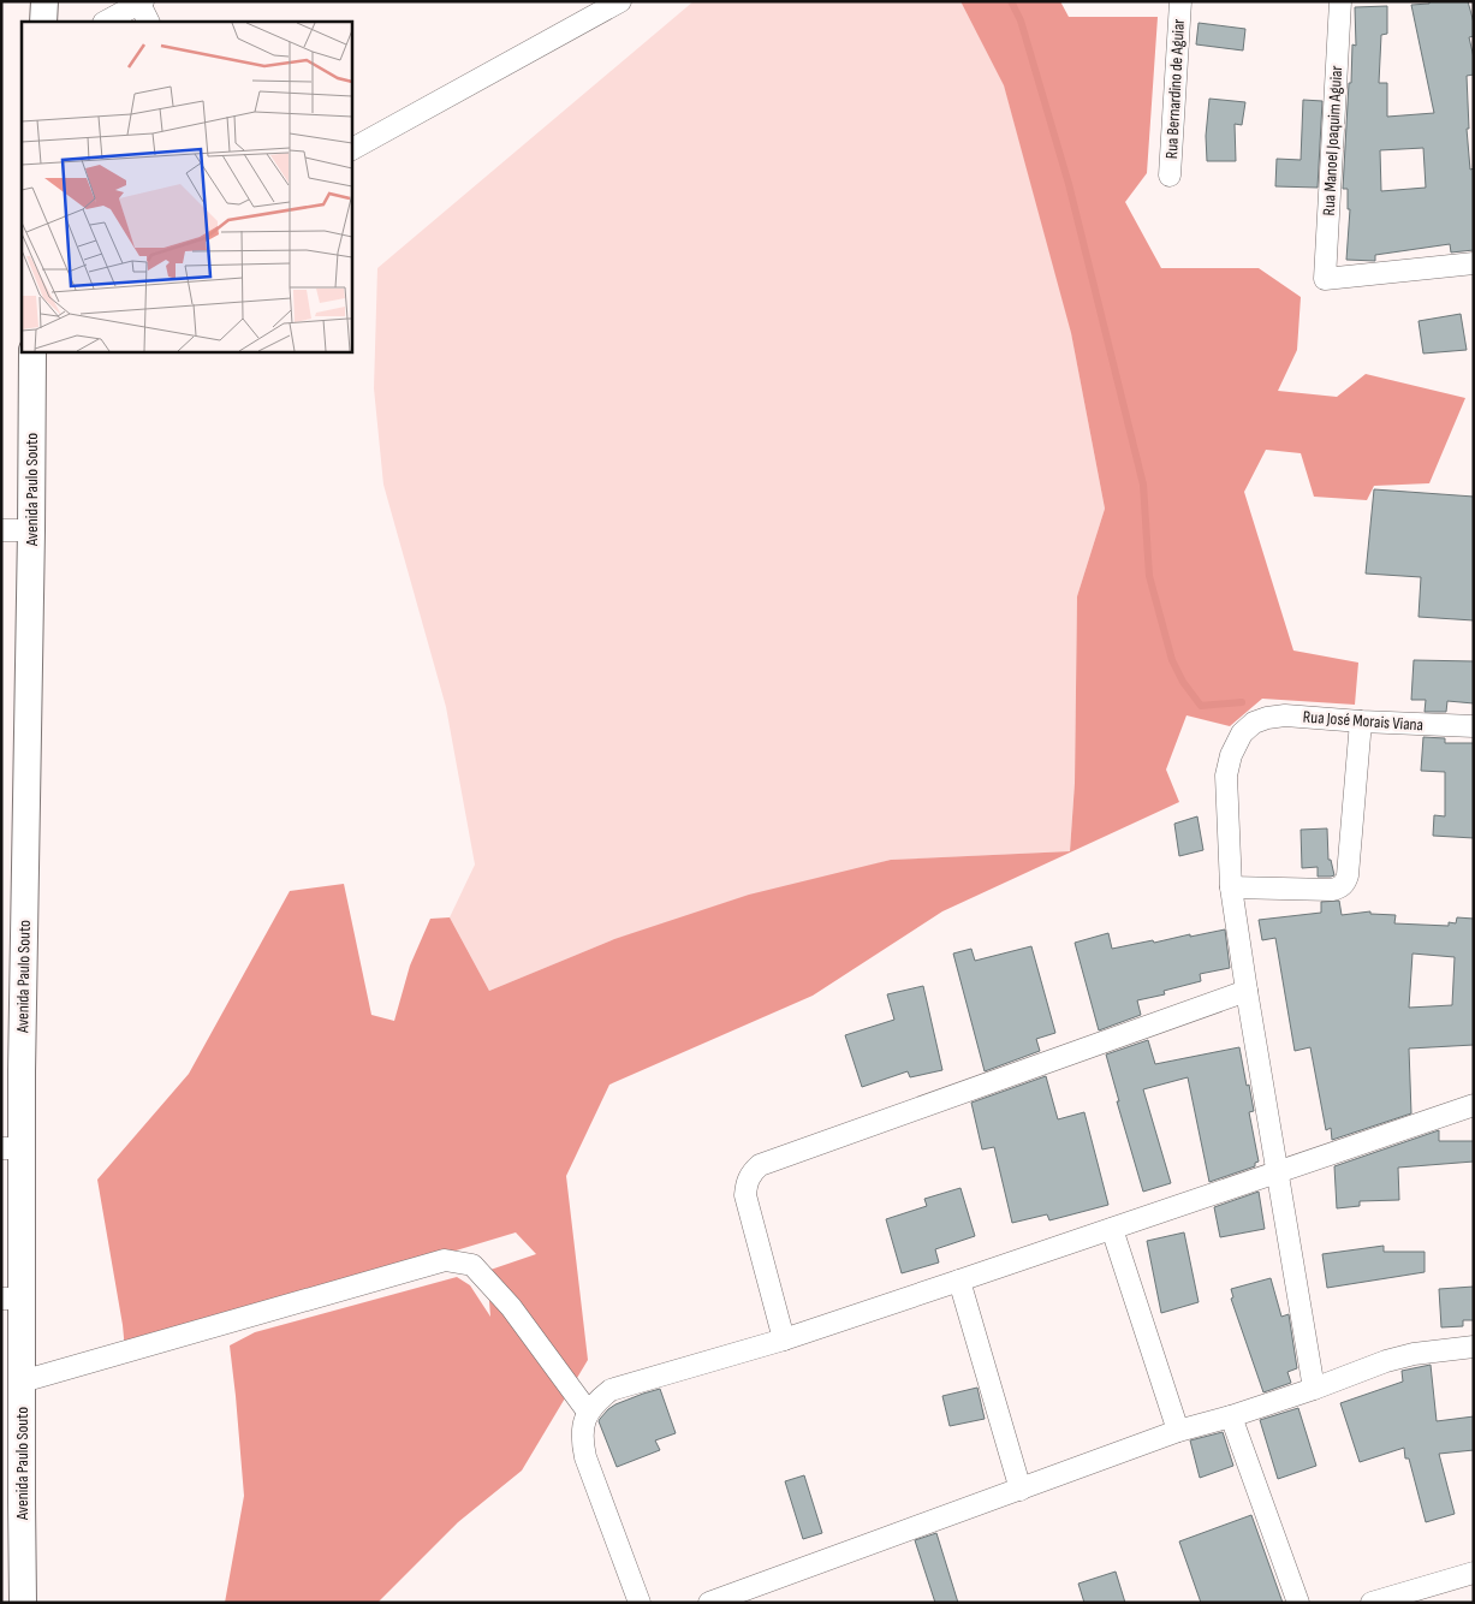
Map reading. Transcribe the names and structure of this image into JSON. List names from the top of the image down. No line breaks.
{"streets":{"street":["Rua Bernardino de Aguiar","Rua Manoel Joaquim Aguiar","Avenida Paulo Souto","Rua José Morais Viana"]}}
